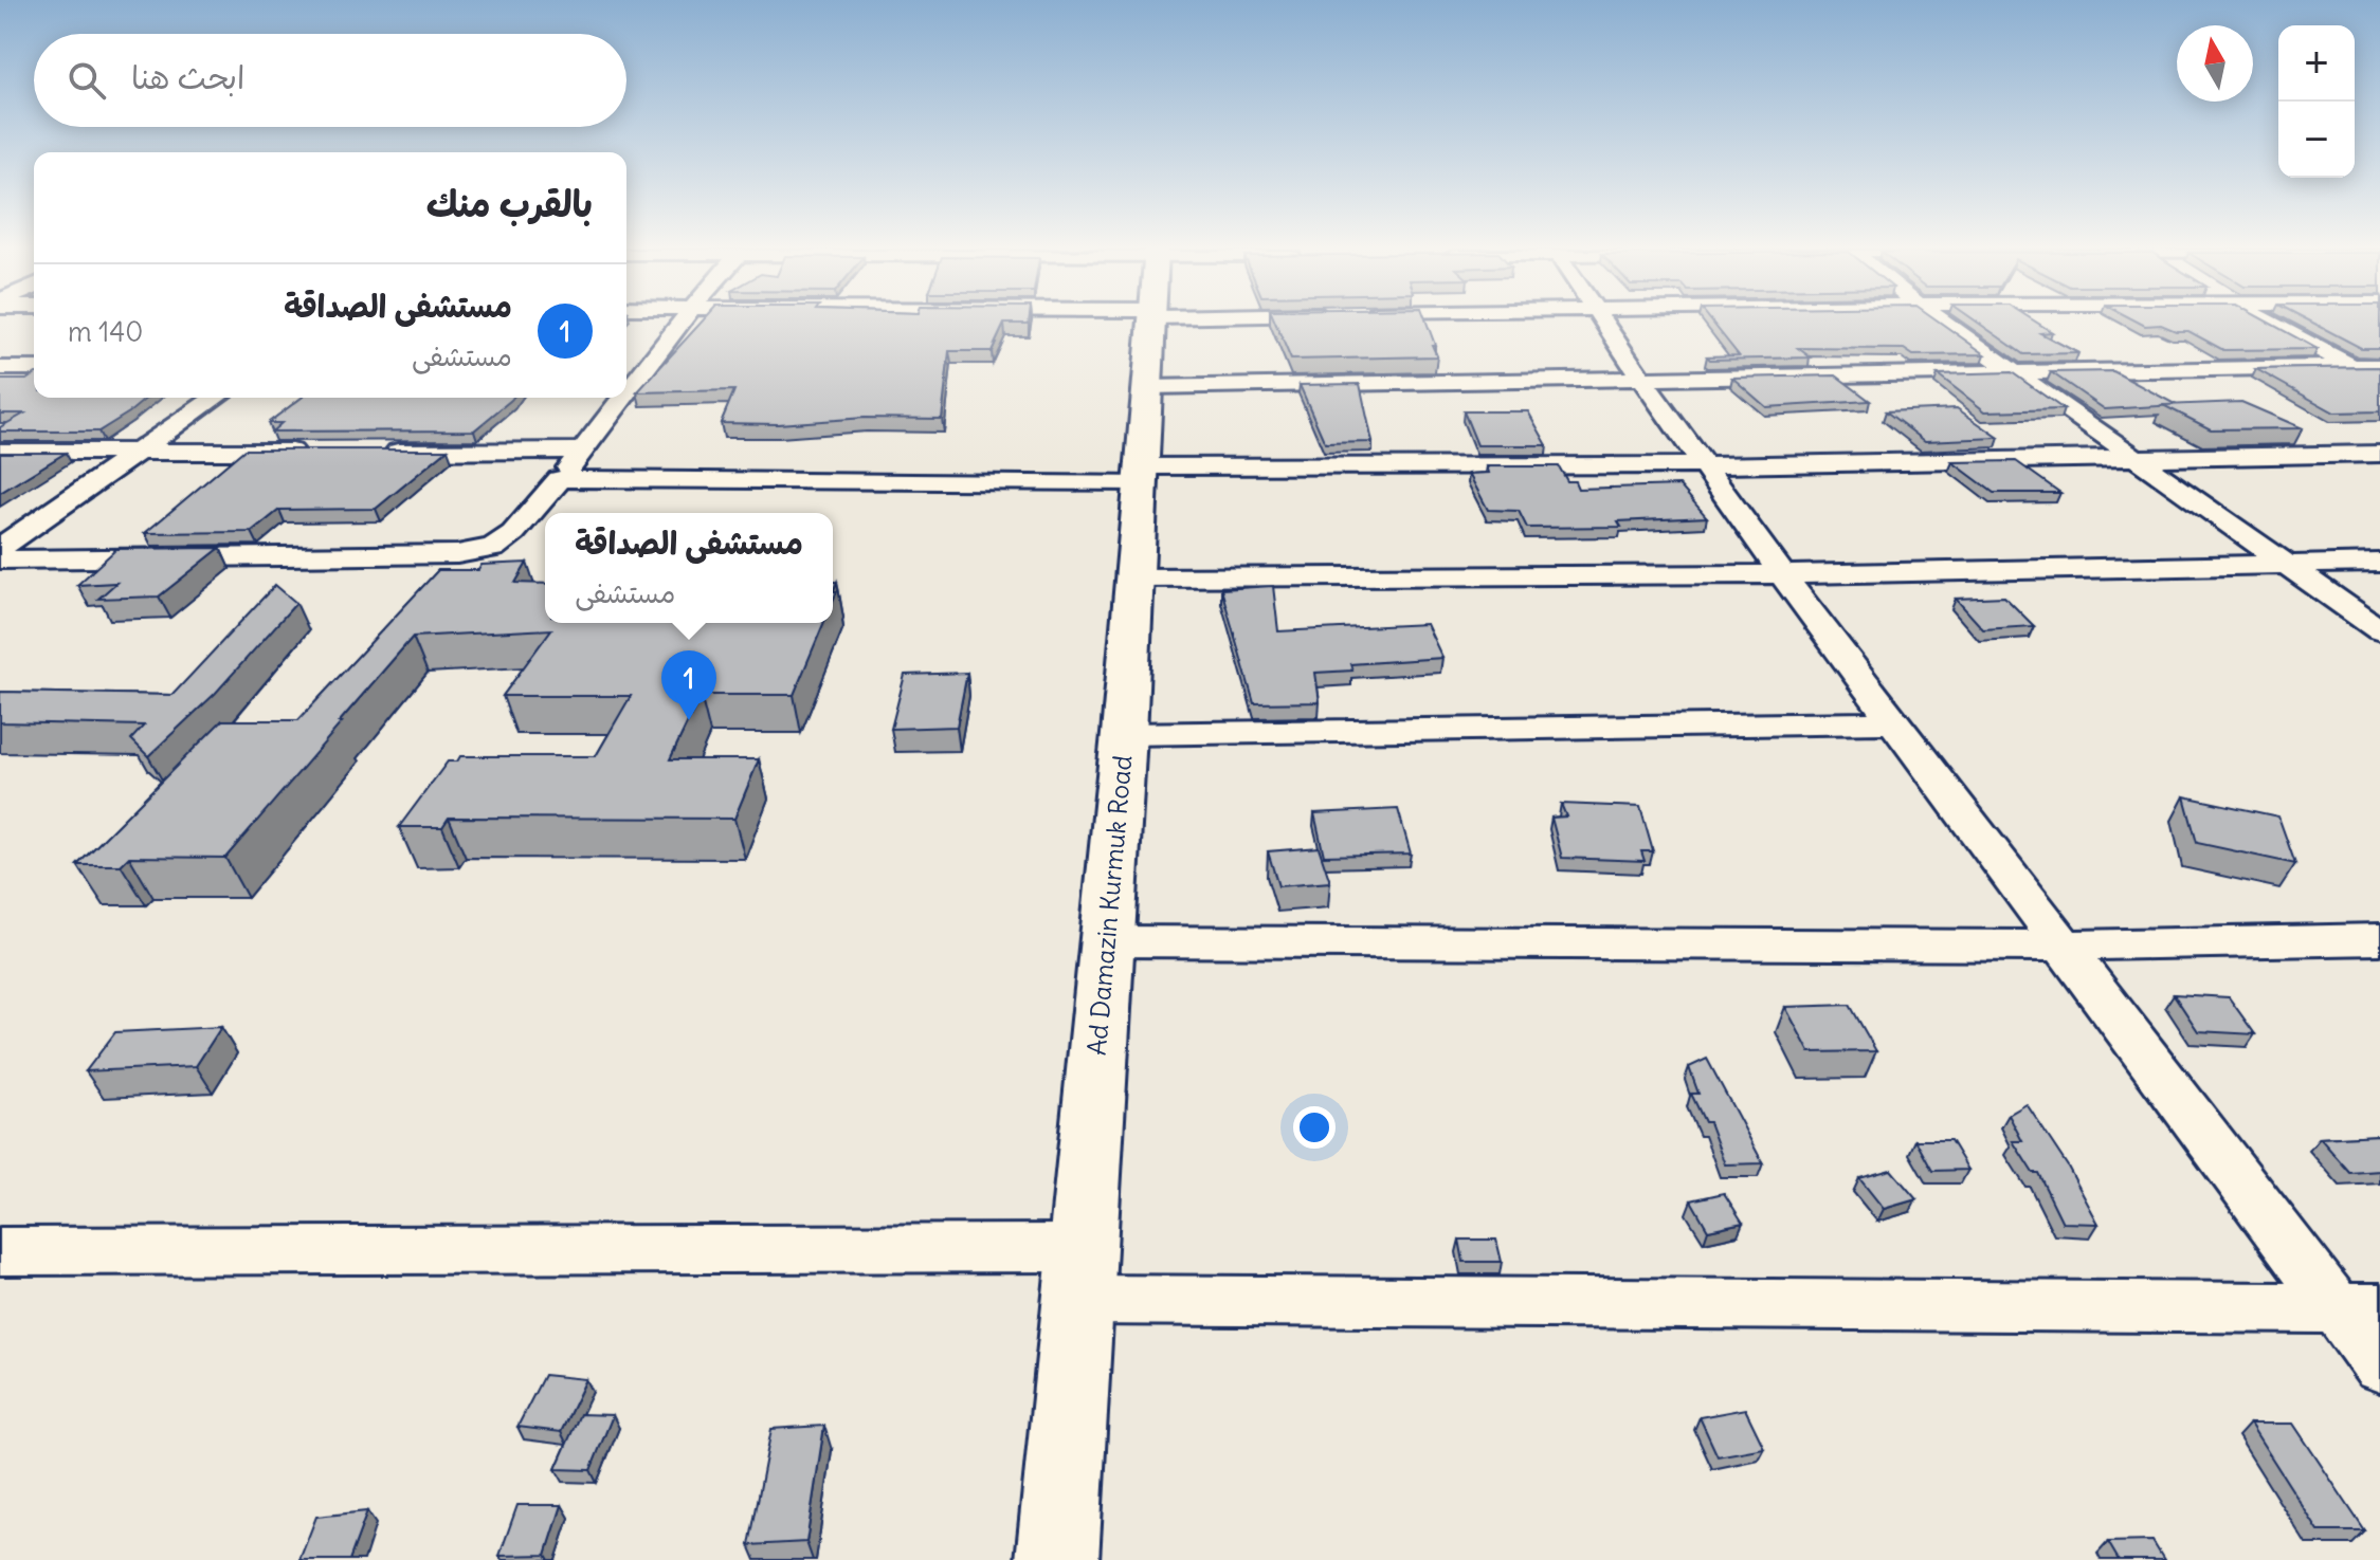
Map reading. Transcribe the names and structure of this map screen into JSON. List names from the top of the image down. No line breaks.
{"streets":{"highway":["Ad Damazin Kurmuk Road"]},"north":"top","page":{"map_buttons":["+","−"],"search":"ابحث هنا","heading":"بالقرب منك","list":[{"mark":"1","name":"مستشفى الصداقة","note":"مستشفى","value":"140 m"}],"popup":["مستشفى الصداقة","مستشفى"],"pins":"1"}}
